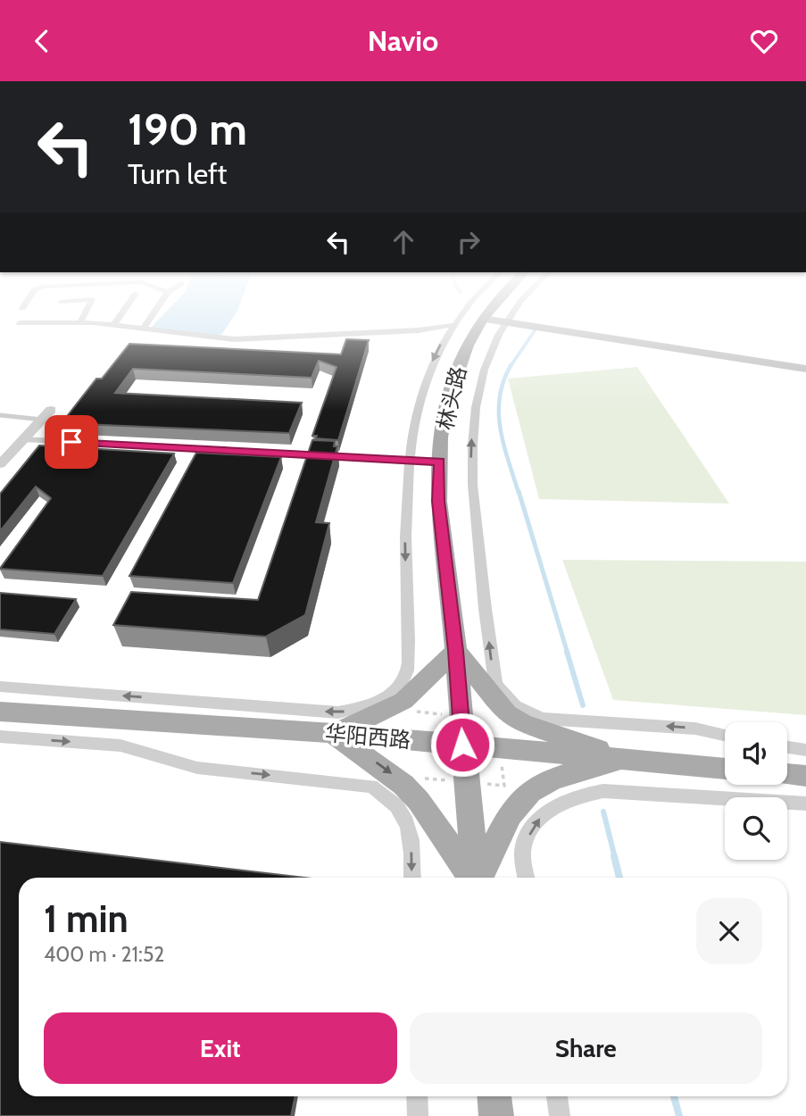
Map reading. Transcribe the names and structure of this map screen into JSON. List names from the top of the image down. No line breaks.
{"streets":{"main road":["林头路","华阳西路"]},"crossings":[["林头路","华阳西路"]],"page":{"header":"Navio","turn":["190 m","Turn left"],"heading":["1 min","400 m · 21:52"],"buttons":["Exit","Share"]}}
